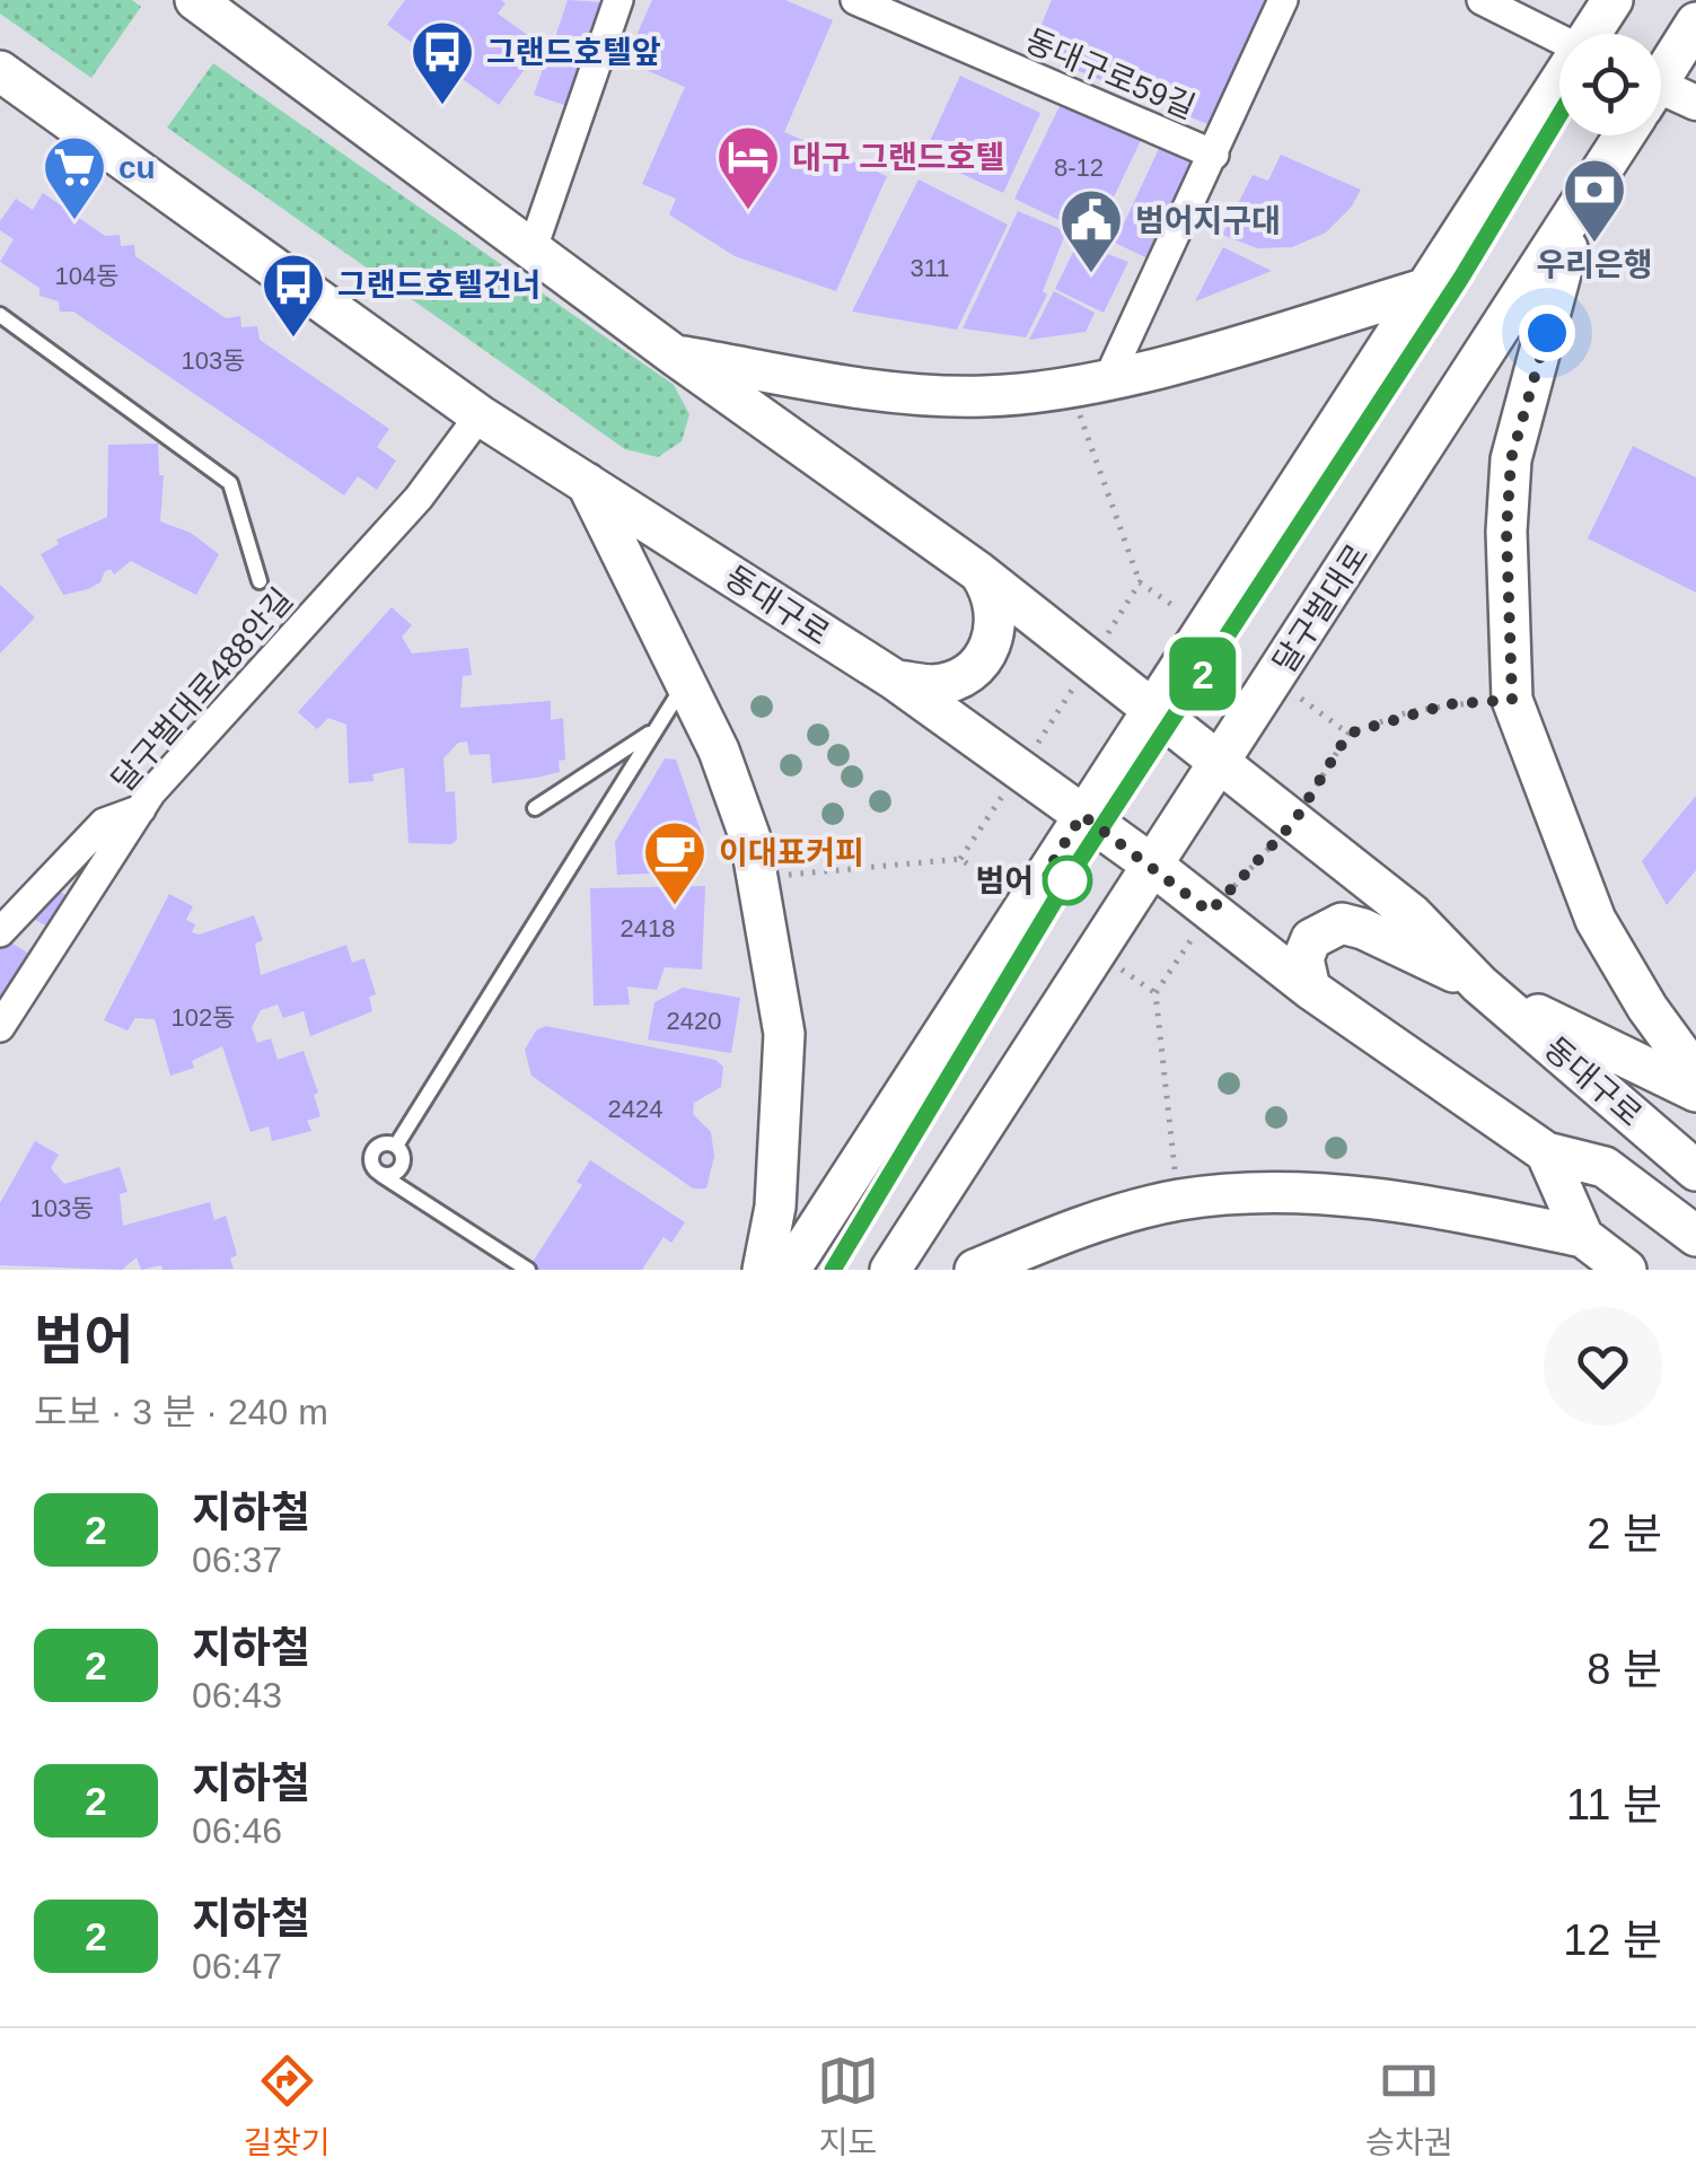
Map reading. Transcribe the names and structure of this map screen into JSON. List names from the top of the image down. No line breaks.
{"streets":{"main road":["동대구로","달구벌대로"],"street":["동대구로59길","달구벌대로488안길"]},"crossings":[["동대구로","달구벌대로"],["동대구로","달구벌대로488안길"]],"places":{"bus stop":["그랜드호텔앞","그랜드호텔건너"],"hotel":["대구 그랜드호텔"],"supermarket":["cu"],"bank":["우리은행"],"public building":["범어지구대"],"other":["범어"],"cafe":["이대표커피"]},"lines":["metro line 2"],"house_numbers":["8-12","311","104동","103동","2418","102동","2420","2424","103동"],"page":{"on_map":"2","heading":["범어","도보 · 3 분 · 240 m"],"list":[{"mark":"2","name":"지하철","note":"06:37","value":"2 분"},{"mark":"2","name":"지하철","note":"06:43","value":"8 분"},{"mark":"2","name":"지하철","note":"06:46","value":"11 분"},{"mark":"2","name":"지하철","note":"06:47","value":"12 분"}],"tabs":["길찾기","지도","승차권"]}}
